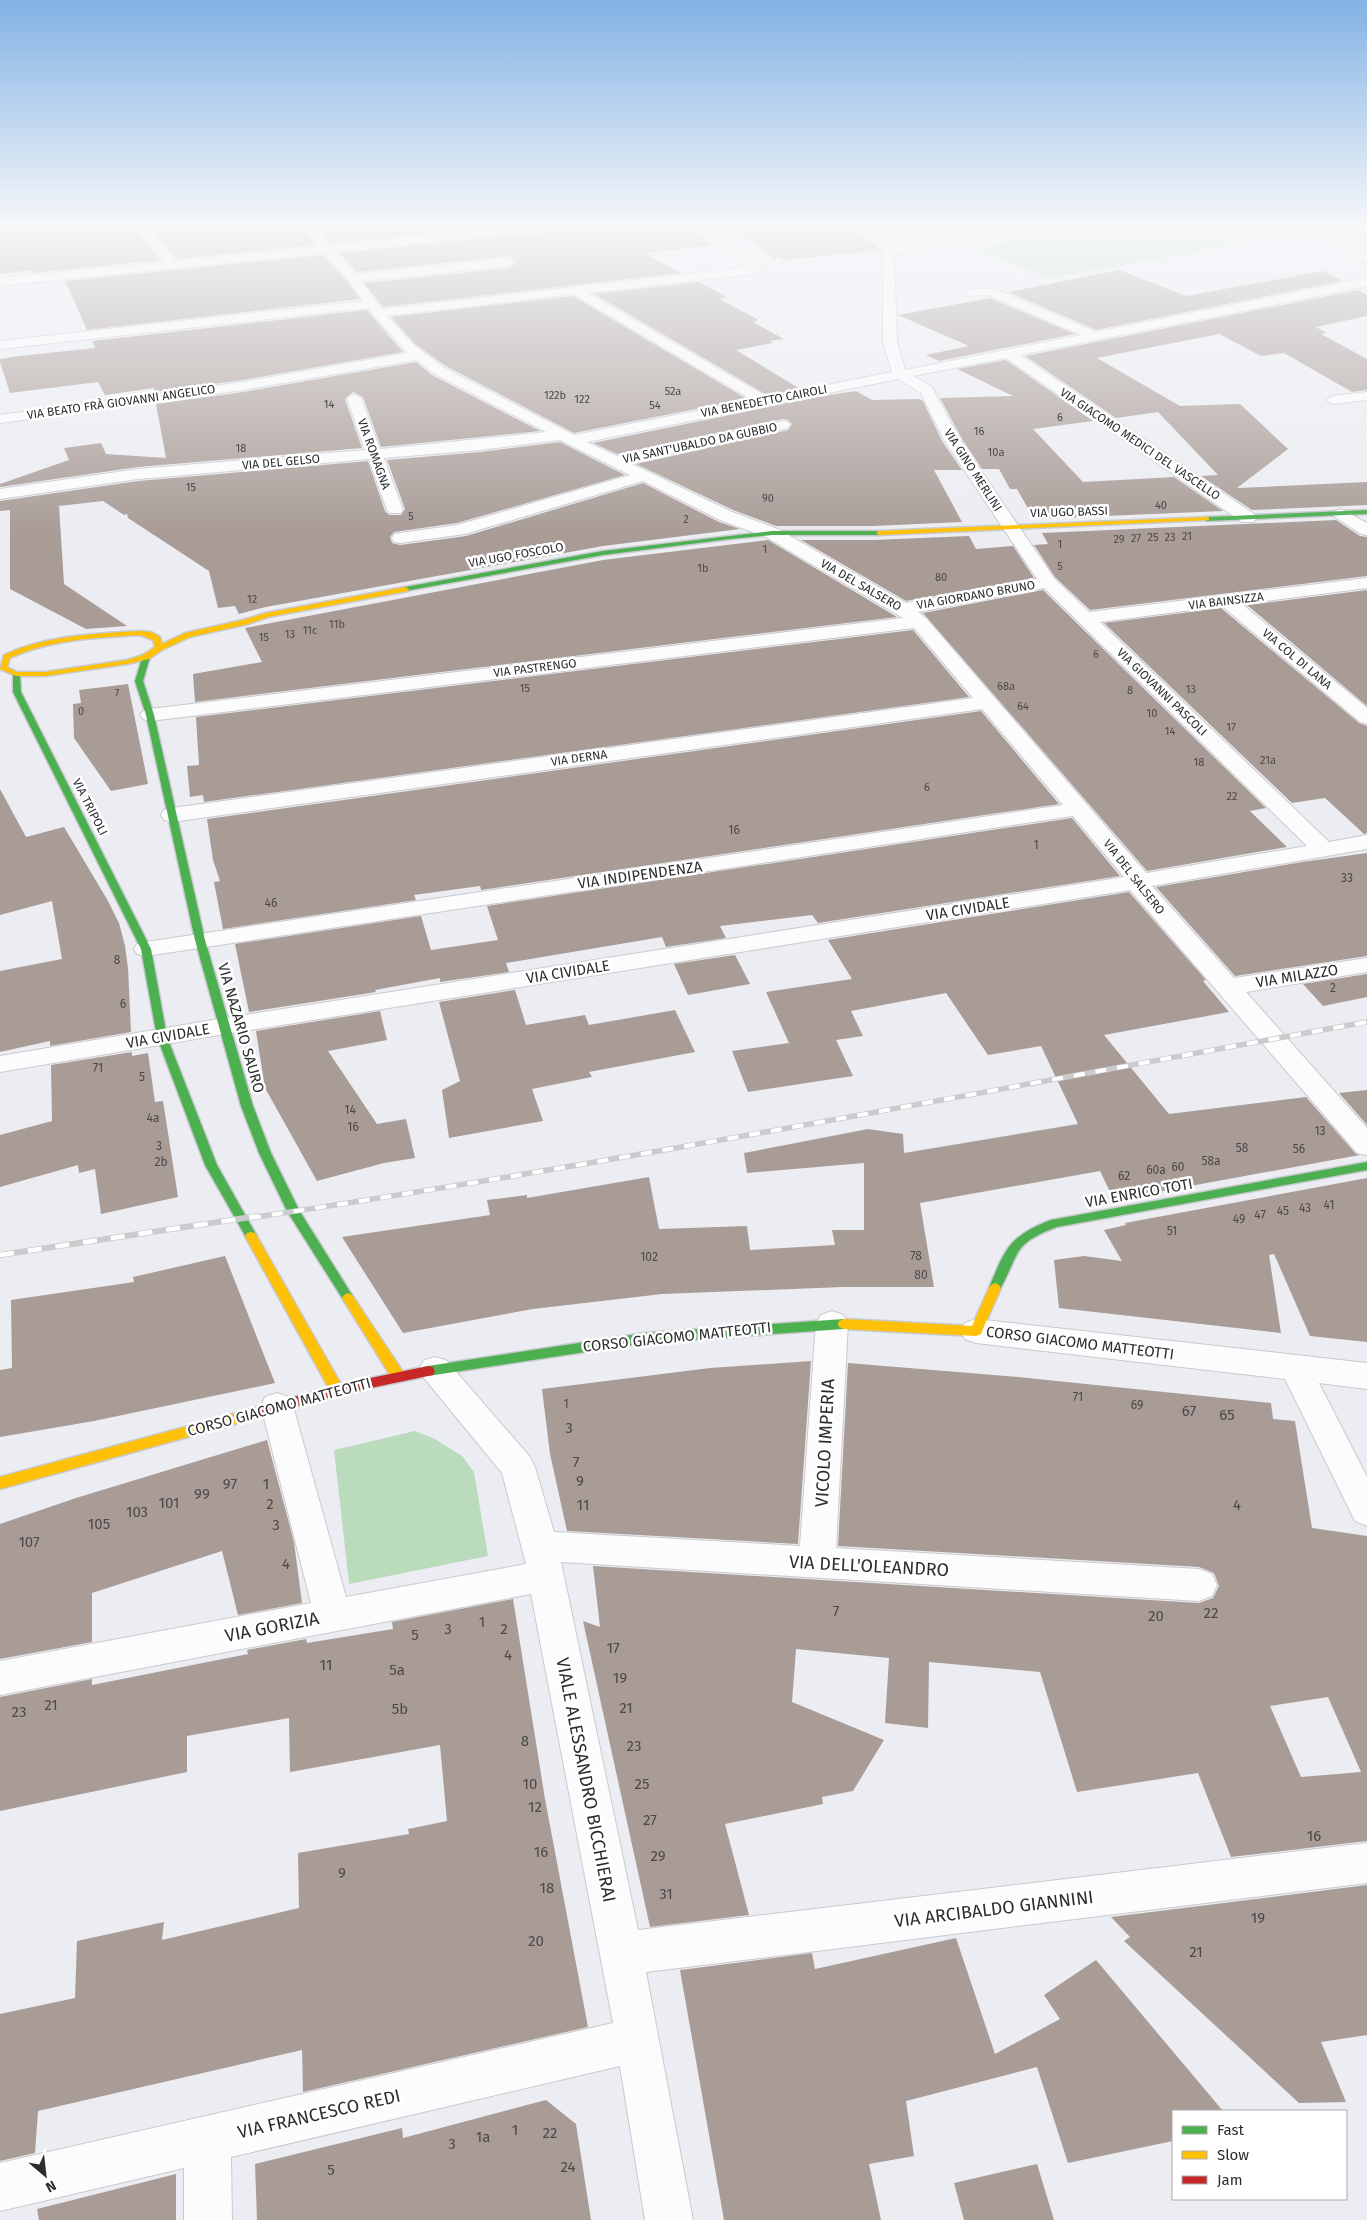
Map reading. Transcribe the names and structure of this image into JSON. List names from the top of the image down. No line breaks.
{"streets":{"main road":["VIA UGO BASSI","VIA UGO FOSCOLO","VIA TRIPOLI","VIA NAZARIO SAURO","VIA ENRICO TOTI","CORSO GIACOMO MATTEOTTI"],"street":["VIA BENEDETTO CAIROLI","VIA BEATO FRÀ GIOVANNI ANGELICO","VIA SANT'UBALDO DA GUBBIO","VIA GIACOMO MEDICI DEL VASCELLO","VIA ROMAGNA","VIA DEL GELSO","VIA GINO MERLINI","VIA DEL SALSERO","VIA GIORDANO BRUNO","VIA BAINSIZZA","VIA COL DI LANA","VIA PASTRENGO","VIA GIOVANNI PASCOLI","VIA DERNA","VIA INDIPENDENZA","VIA CIVIDALE","VIA MILAZZO","VICOLO IMPERIA","VIA DELL'OLEANDRO","VIA GORIZIA","VIALE ALESSANDRO BICCHIERAI","VIA ARCIBALDO GIANNINI","VIA FRANCESCO REDI"]},"crossings":[["VIA BENEDETTO CAIROLI","VIA GIACOMO MEDICI DEL VASCELLO"],["VIA BENEDETTO CAIROLI","VIA DEL GELSO"],["VIA BENEDETTO CAIROLI","VIA GINO MERLINI"],["VIA BENEDETTO CAIROLI","VIA DEL SALSERO"],["VIA BEATO FRÀ GIOVANNI ANGELICO","VIA DEL SALSERO"],["VIA SANT'UBALDO DA GUBBIO","VIA DEL SALSERO"],["VIA GIACOMO MEDICI DEL VASCELLO","VIA UGO BASSI"],["VIA ROMAGNA","VIA DEL GELSO"],["VIA DEL GELSO","VIA DEL SALSERO"],["VIA GINO MERLINI","VIA UGO BASSI"],["VIA GINO MERLINI","VIA GIOVANNI PASCOLI"],["VIA UGO BASSI","VIA UGO FOSCOLO"],["VIA UGO BASSI","VIA DEL SALSERO"],["VIA UGO BASSI","VIA GIOVANNI PASCOLI"],["VIA UGO FOSCOLO","VIA DEL SALSERO"],["VIA DEL SALSERO","VIA GIORDANO BRUNO"],["VIA DEL SALSERO","VIA PASTRENGO"],["VIA DEL SALSERO","VIA DERNA"],["VIA DEL SALSERO","VIA INDIPENDENZA"],["VIA DEL SALSERO","VIA CIVIDALE"],["VIA DEL SALSERO","VIA MILAZZO"],["VIA GIORDANO BRUNO","VIA PASTRENGO"],["VIA GIORDANO BRUNO","VIA GIOVANNI PASCOLI"],["VIA BAINSIZZA","VIA COL DI LANA"],["VIA BAINSIZZA","VIA GIOVANNI PASCOLI"],["VIA PASTRENGO","VIA NAZARIO SAURO"],["VIA GIOVANNI PASCOLI","VIA CIVIDALE"],["VIA DERNA","VIA NAZARIO SAURO"],["VIA TRIPOLI","VIA INDIPENDENZA"],["VIA INDIPENDENZA","VIA NAZARIO SAURO"],["VIA CIVIDALE","VIA NAZARIO SAURO"],["VIA NAZARIO SAURO","CORSO GIACOMO MATTEOTTI"],["VIA NAZARIO SAURO","VIALE ALESSANDRO BICCHIERAI"],["VIA ENRICO TOTI","CORSO GIACOMO MATTEOTTI"],["CORSO GIACOMO MATTEOTTI","VICOLO IMPERIA"],["CORSO GIACOMO MATTEOTTI","VIALE ALESSANDRO BICCHIERAI"],["VICOLO IMPERIA","VIA DELL'OLEANDRO"],["VIA DELL'OLEANDRO","VIA GORIZIA"],["VIA DELL'OLEANDRO","VIALE ALESSANDRO BICCHIERAI"],["VIA GORIZIA","VIALE ALESSANDRO BICCHIERAI"],["VIALE ALESSANDRO BICCHIERAI","VIA ARCIBALDO GIANNINI"],["VIALE ALESSANDRO BICCHIERAI","VIA FRANCESCO REDI"]],"house_numbers":["52a","122b","122","14","54","6","16","18","10a","15","90","40","5","2","21","25","23","27","29","1","1","5","1b","80","12","11b","11c","13","15","6","68a","15","13","8","7","64","0","10","17","14","21a","18","6","22","16","1","33","46","8","2","6","71","5","14","4a","16","13","3","58","56","58a","2b","60","60a","62","41","43","45","47","49","51","78","102","80","71","1","69","67","65","3","7","9","97","1","99","101","2","11","4","103","105","3","107","4","7","22","20","1","3","2","5","17","4","11","5a","19","21","21","5b","23","8","23","10","25","12","27","16","16","29","9","18","31","19","20","21","1","22","1a","3","24","5"],"legend":["Fast","Slow","Jam"],"north":"bottom right"}
